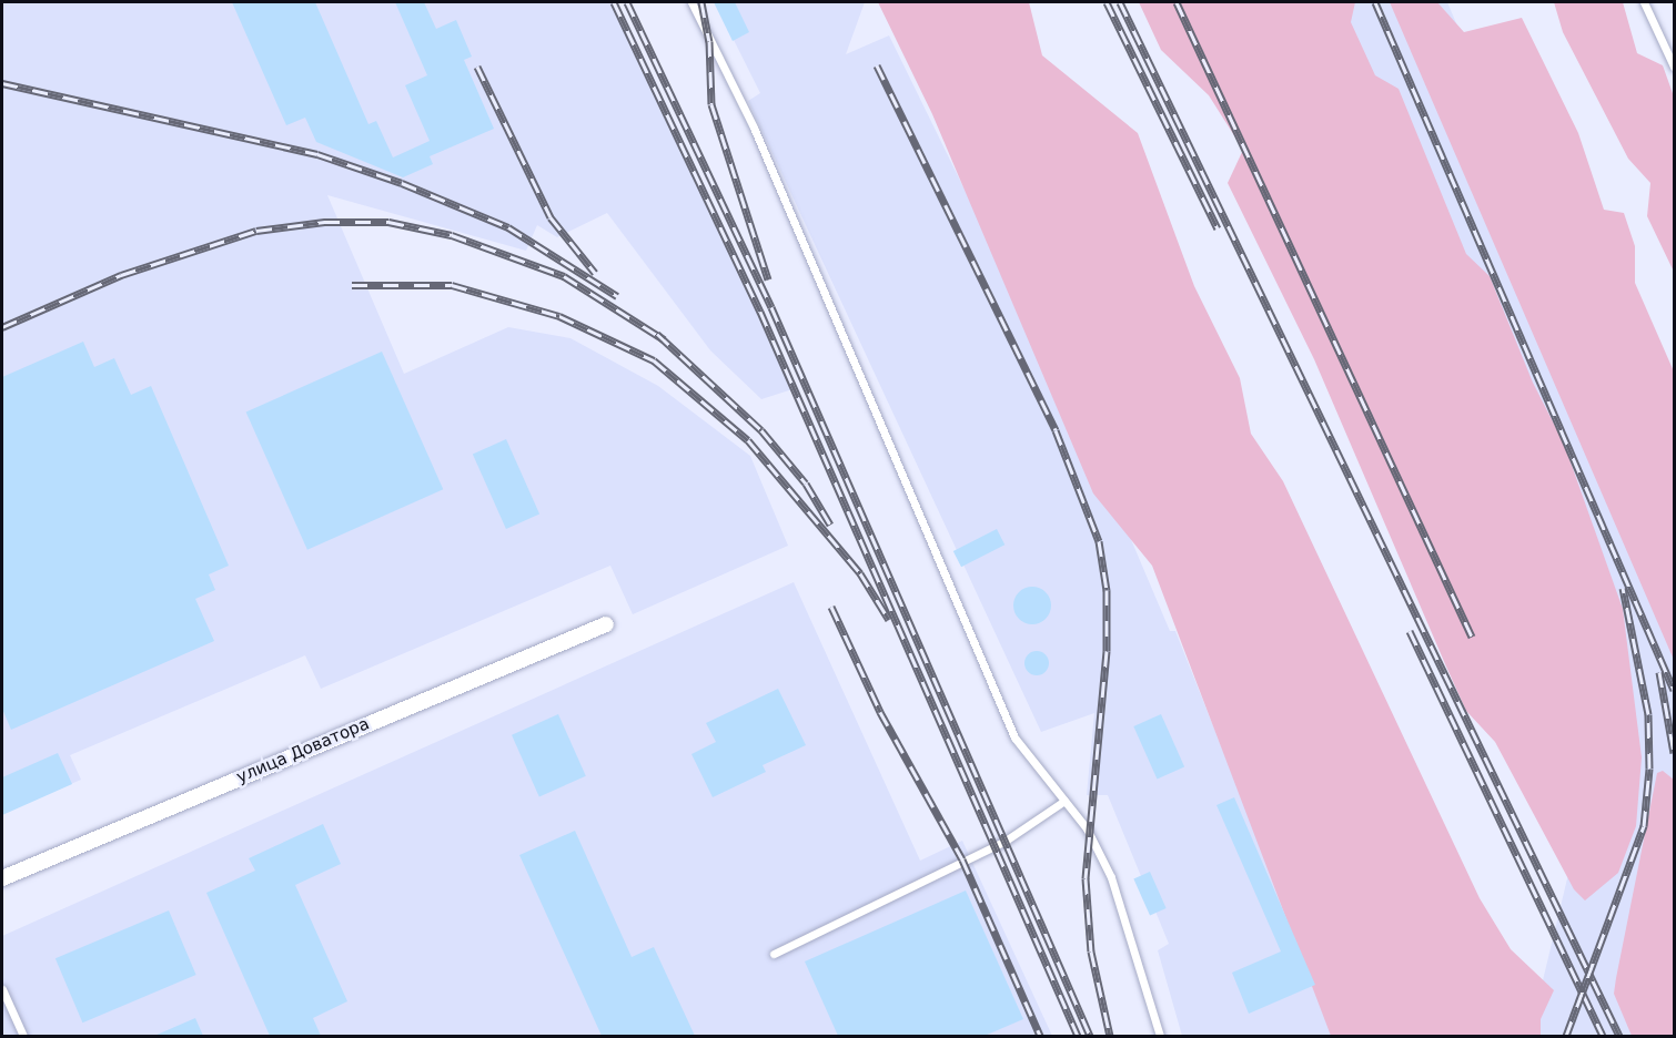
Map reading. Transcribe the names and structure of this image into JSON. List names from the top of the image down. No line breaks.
{"streets":{"street":["улица Доватора"]}}
